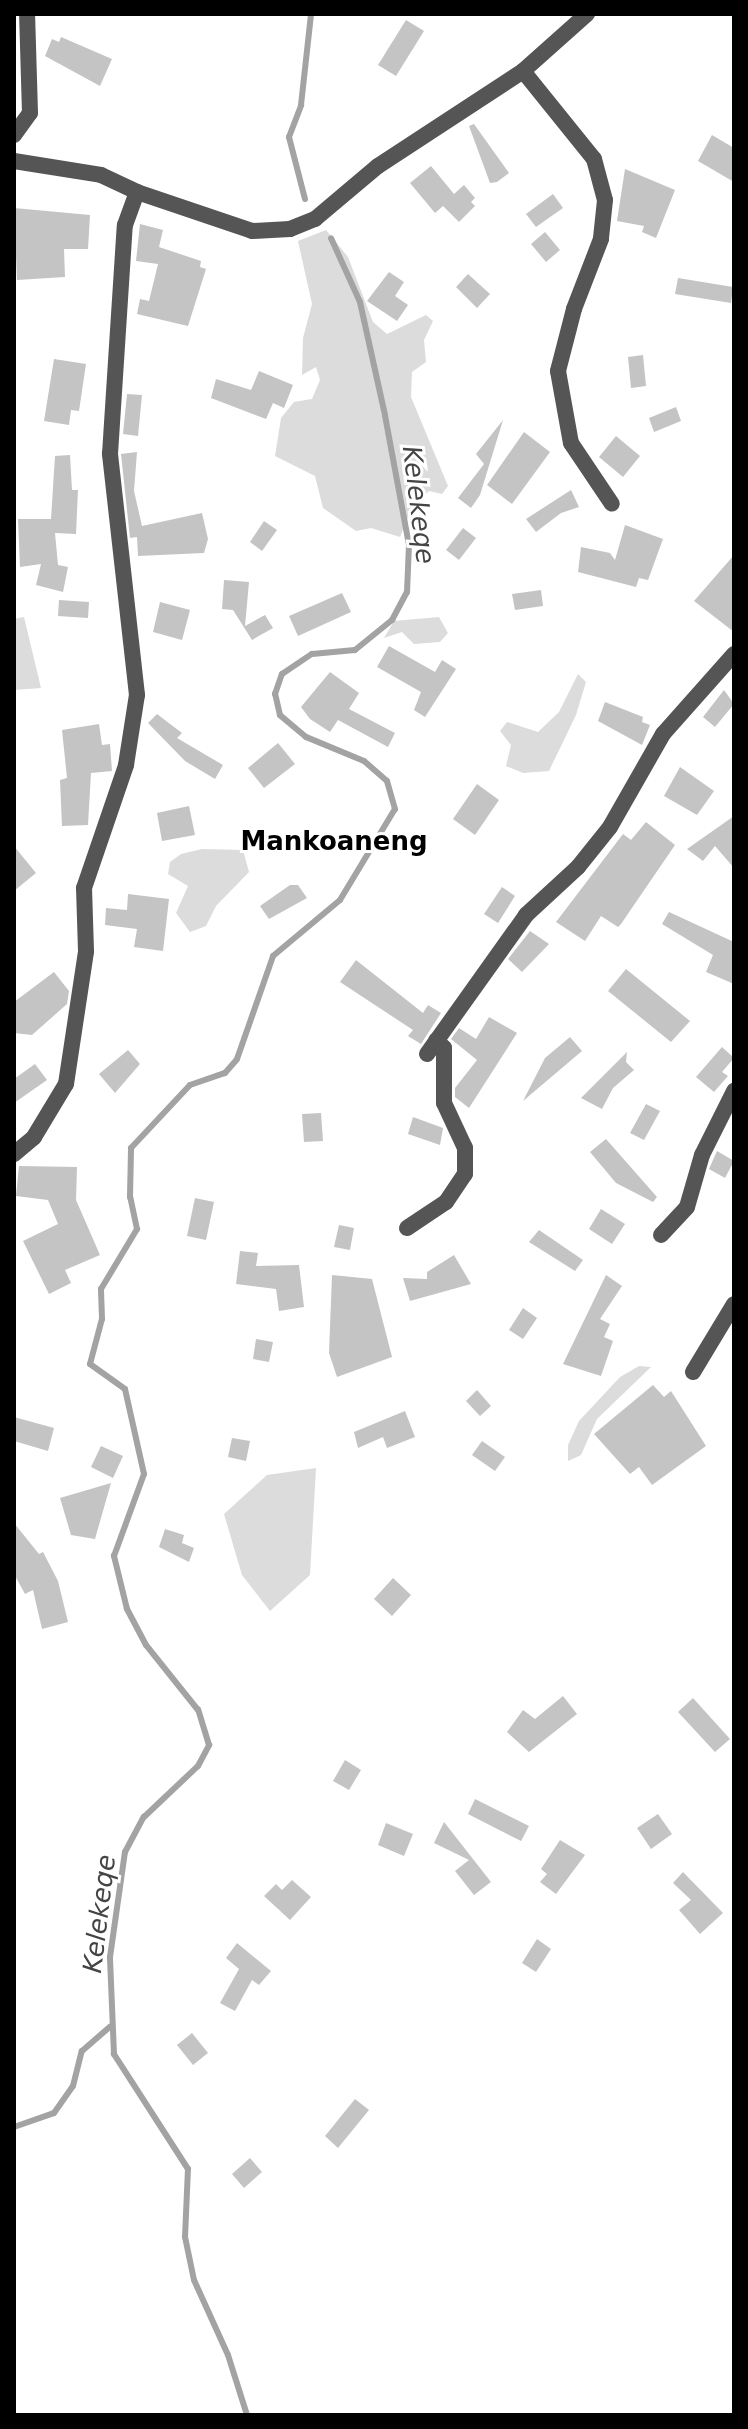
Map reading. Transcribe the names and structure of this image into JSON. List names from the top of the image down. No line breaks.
{"districts":["Mankoaneng"],"water":["Kelekeqe"]}
